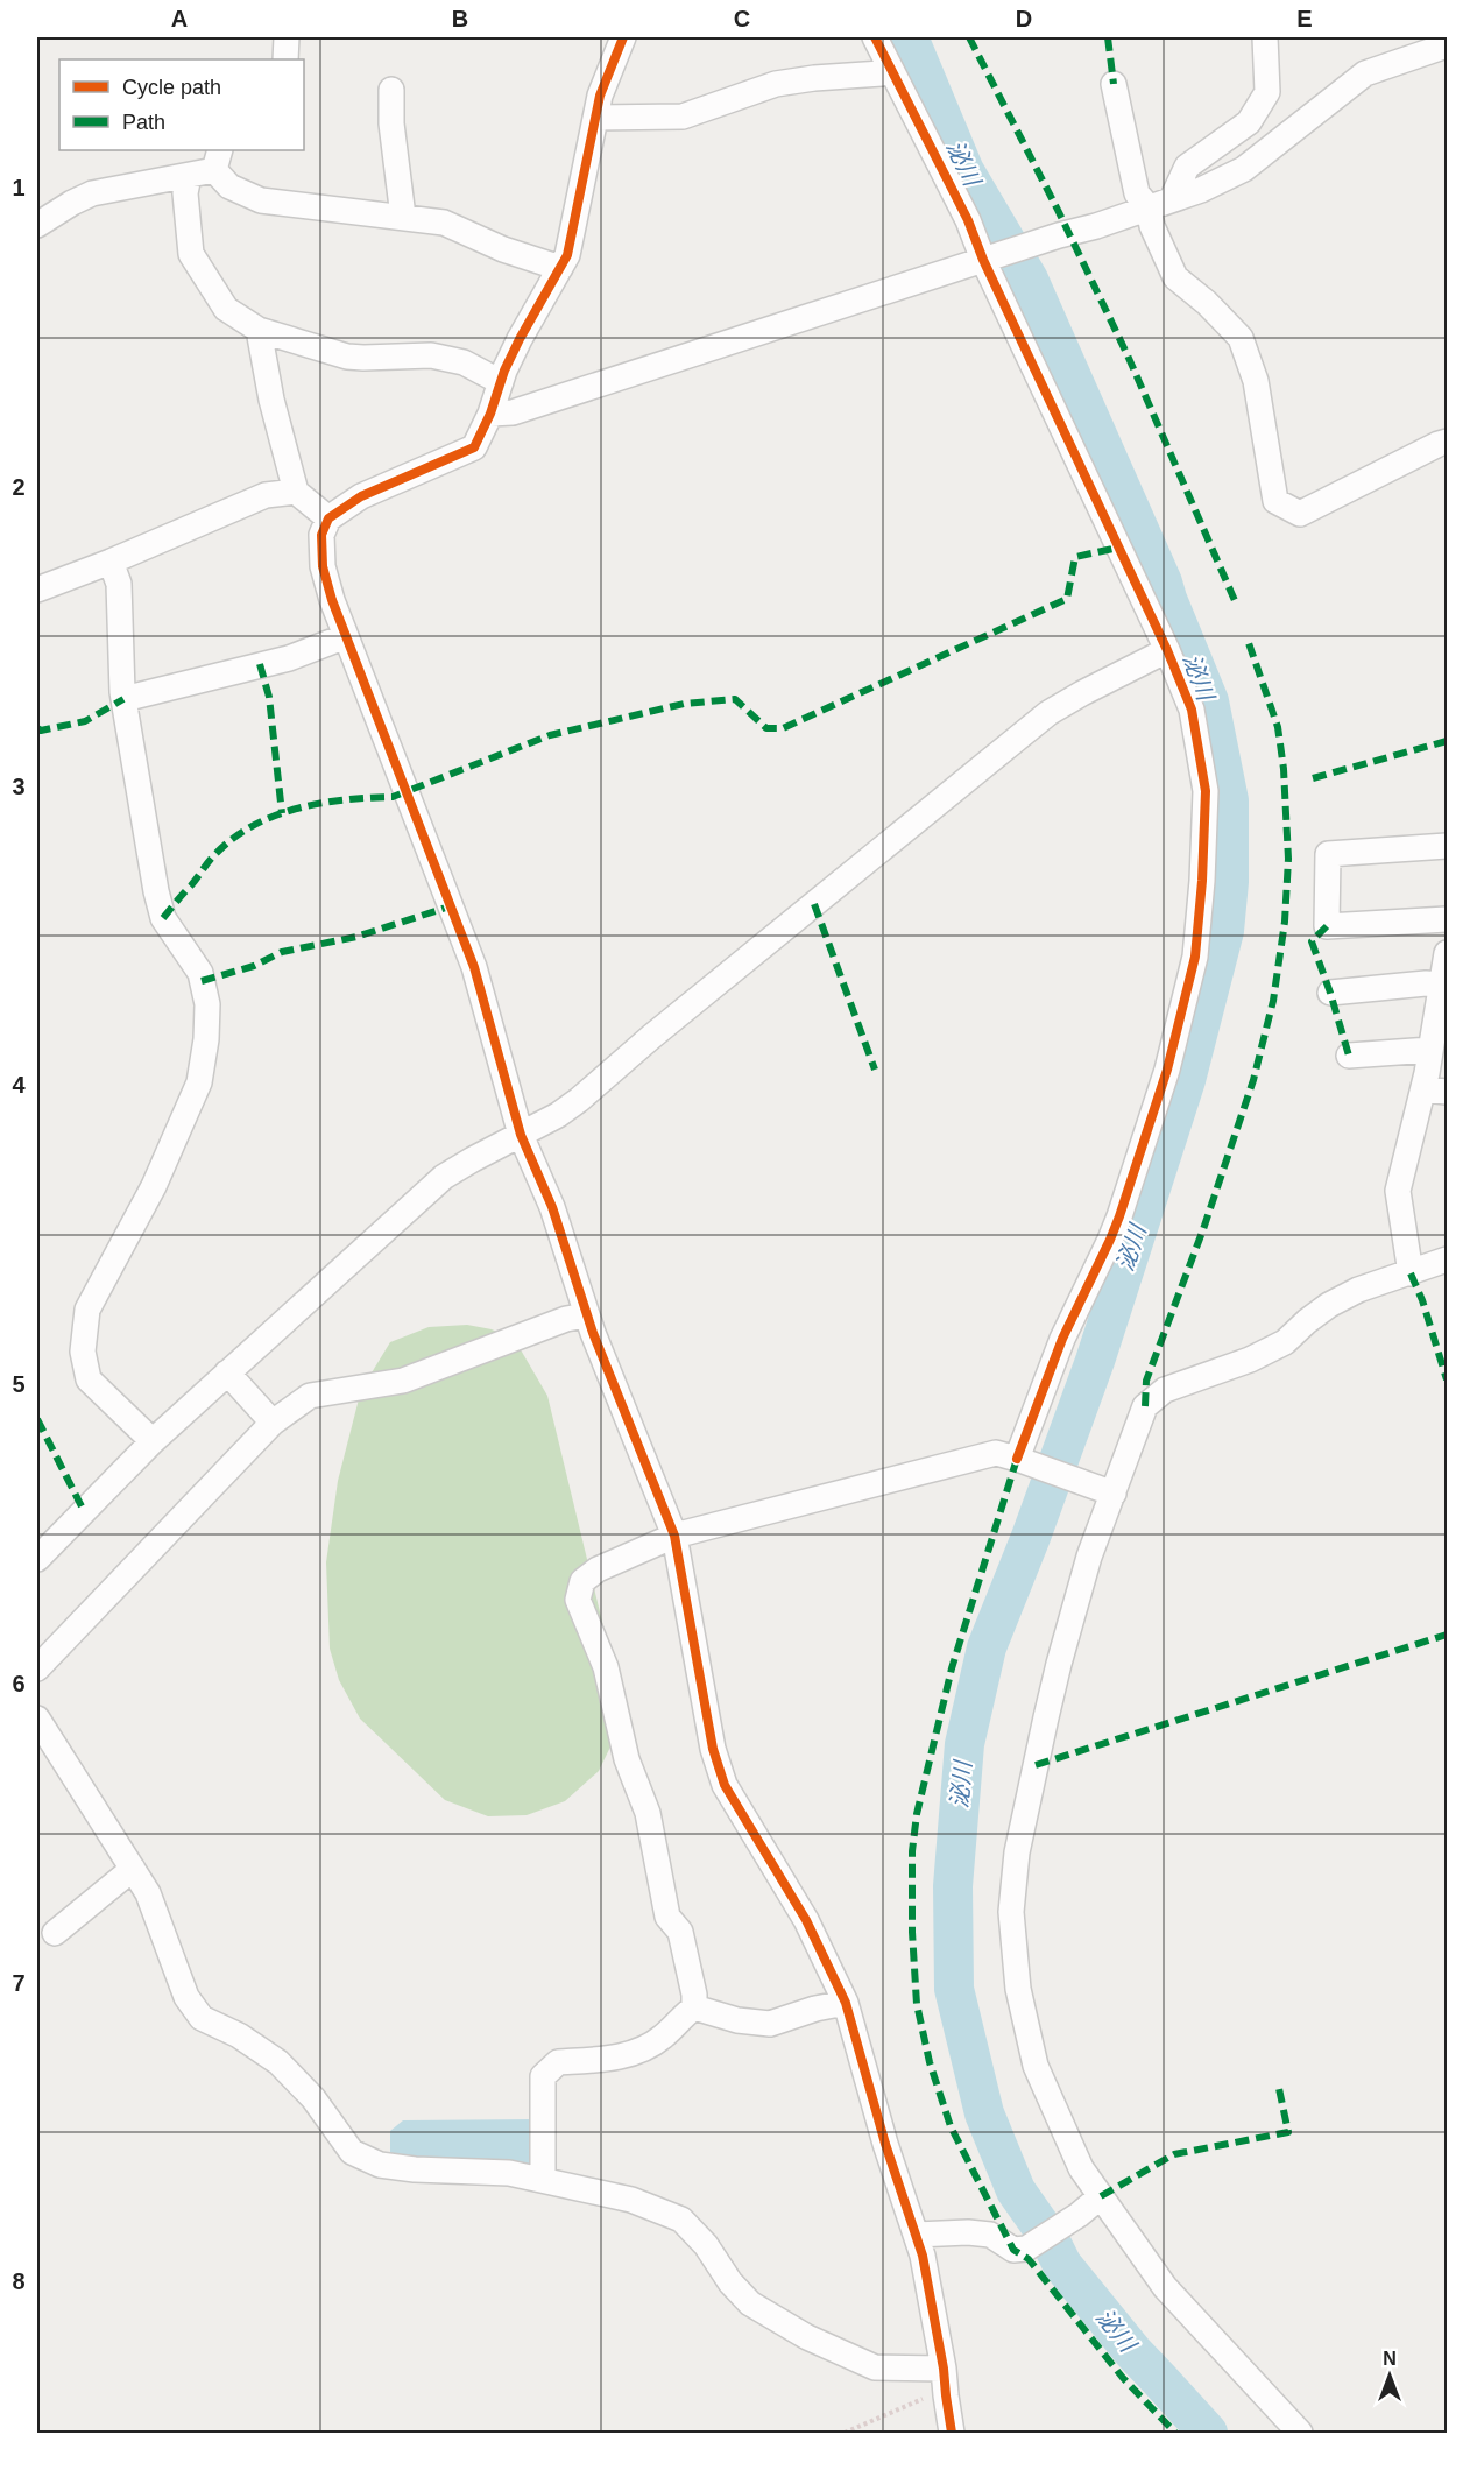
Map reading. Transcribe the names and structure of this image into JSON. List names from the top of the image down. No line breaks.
{"water":["泌川"],"legend":["Cycle path","Path"],"north":"top","grid":{"columns":["A","B","C","D","E"],"rows":["1","2","3","4","5","6","7","8"]}}
